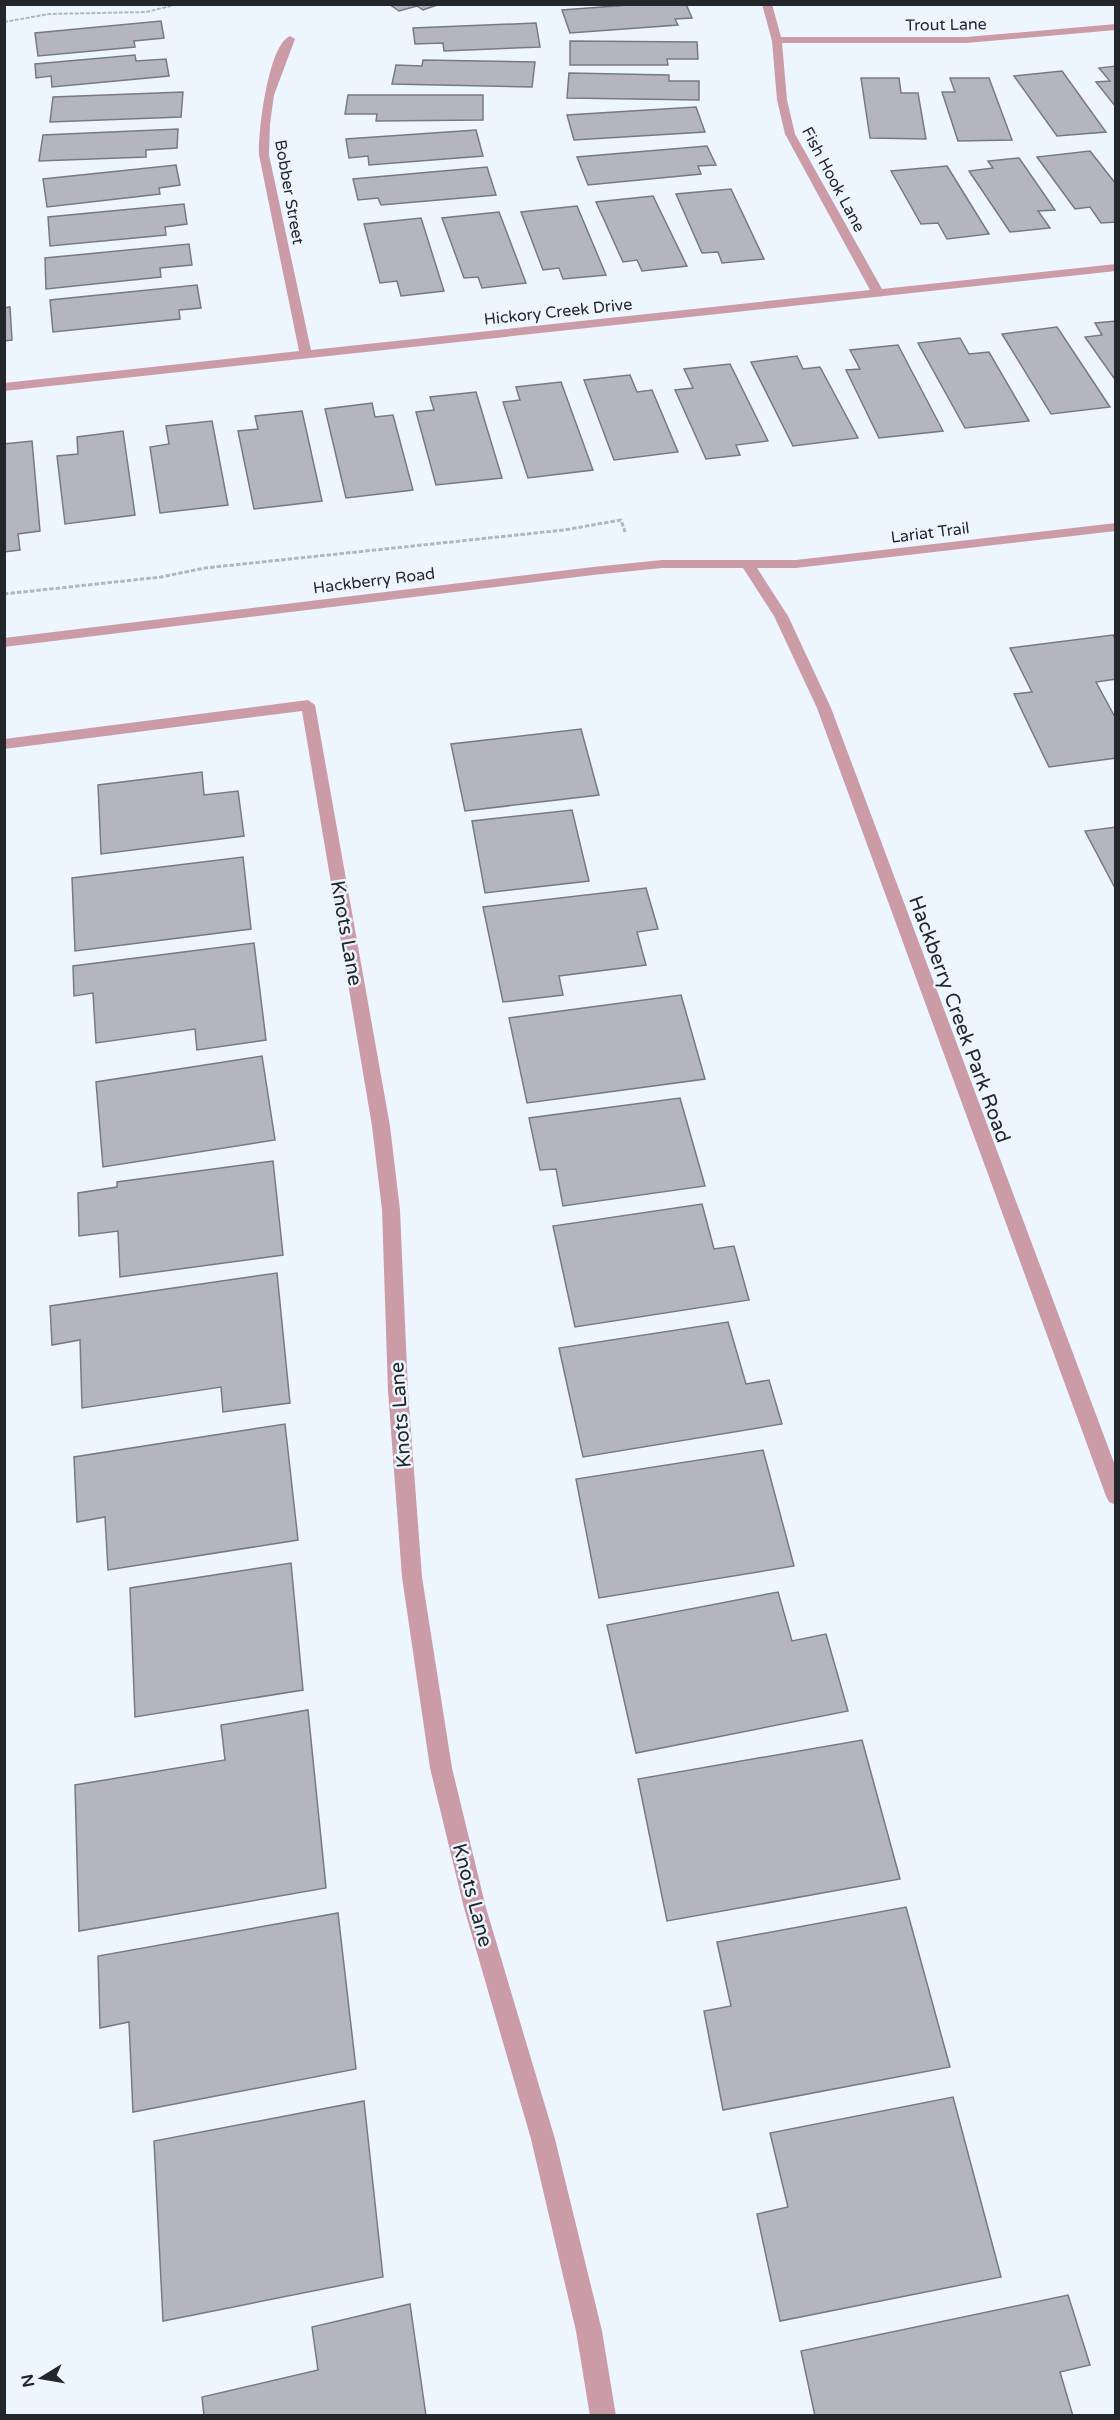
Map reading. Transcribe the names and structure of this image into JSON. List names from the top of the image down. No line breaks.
{"streets":{"street":["Trout Lane","Fish Hook Lane","Bobber Street","Hickory Creek Drive","Lariat Trail","Hackberry Road","Knots Lane","Hackberry Creek Park Road"]},"crossings":[["Trout Lane","Fish Hook Lane"],["Fish Hook Lane","Hickory Creek Drive"],["Bobber Street","Hickory Creek Drive"],["Lariat Trail","Hackberry Road"],["Lariat Trail","Hackberry Creek Park Road"],["Hackberry Road","Hackberry Creek Park Road"]],"north":"left"}
